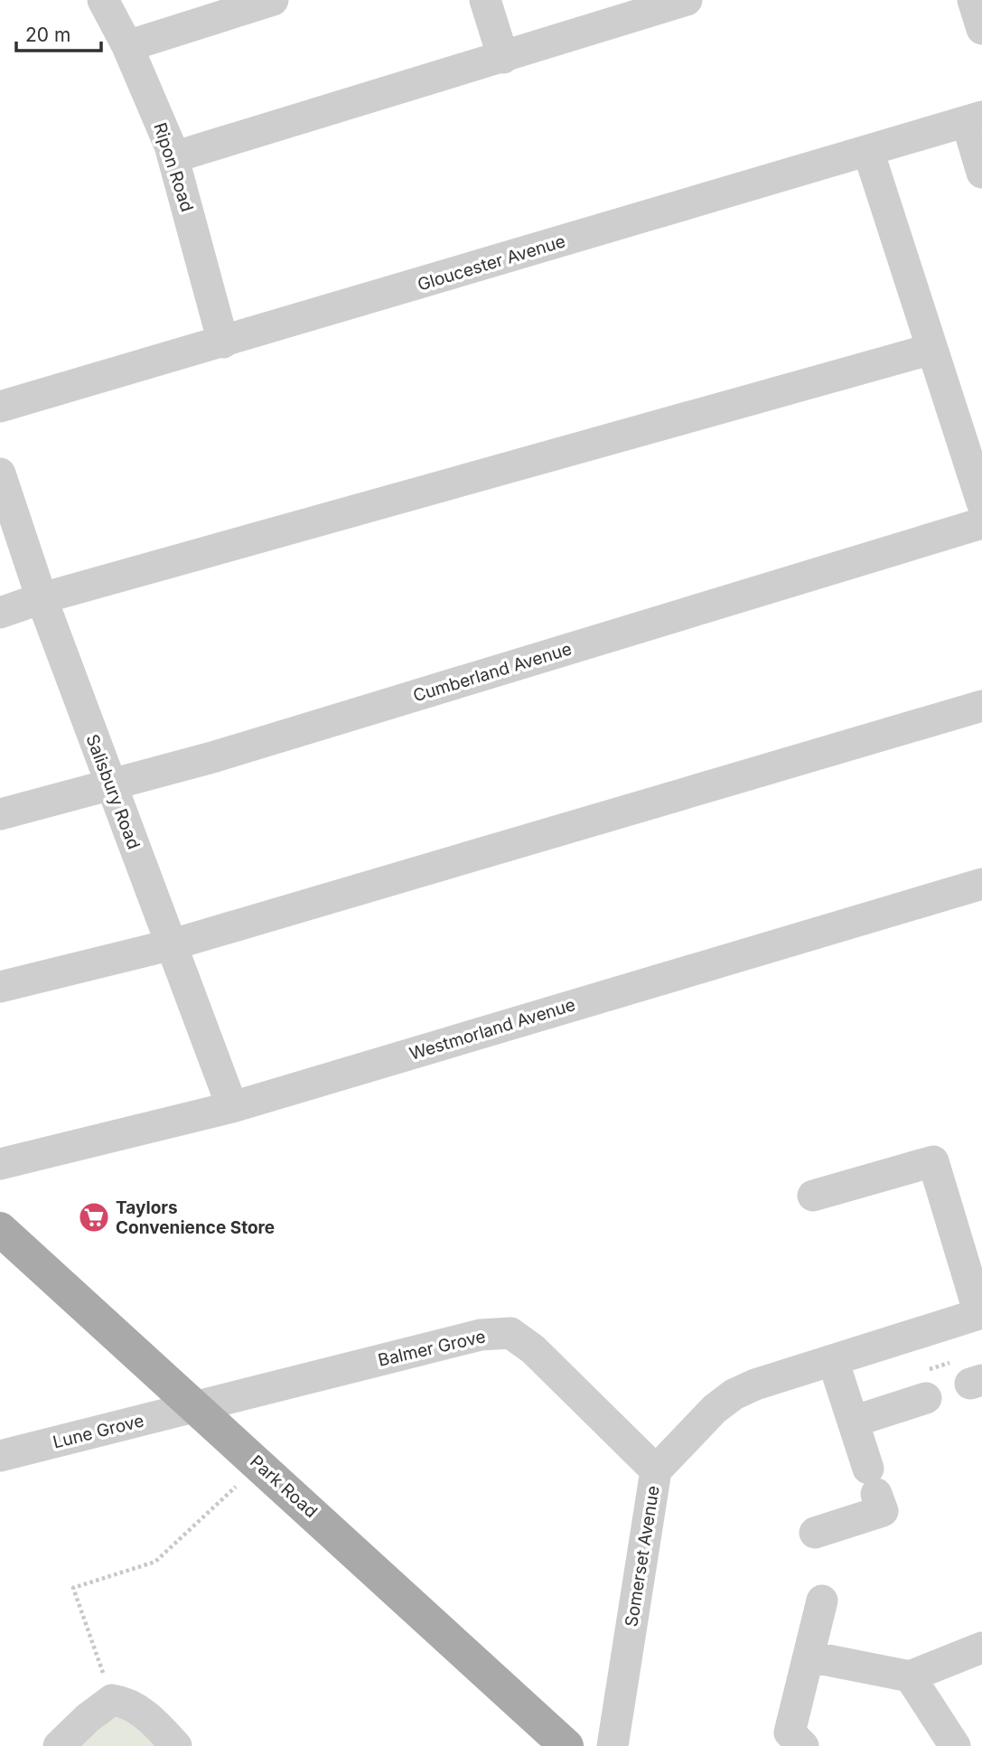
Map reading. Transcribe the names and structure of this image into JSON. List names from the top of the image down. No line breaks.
{"streets":{"main road":["Park Road"],"street":["Ripon Road","Gloucester Avenue","Cumberland Avenue","Salisbury Road","Westmorland Avenue","Balmer Grove","Lune Grove","Somerset Avenue"]},"crossings":[["Ripon Road","Gloucester Avenue"],["Cumberland Avenue","Salisbury Road"],["Salisbury Road","Westmorland Avenue"],["Balmer Grove","Lune Grove"],["Balmer Grove","Park Road"],["Balmer Grove","Somerset Avenue"],["Lune Grove","Park Road"]],"places":{"supermarket":["Taylors Convenience Store"]},"scale_bar":"20 m"}
